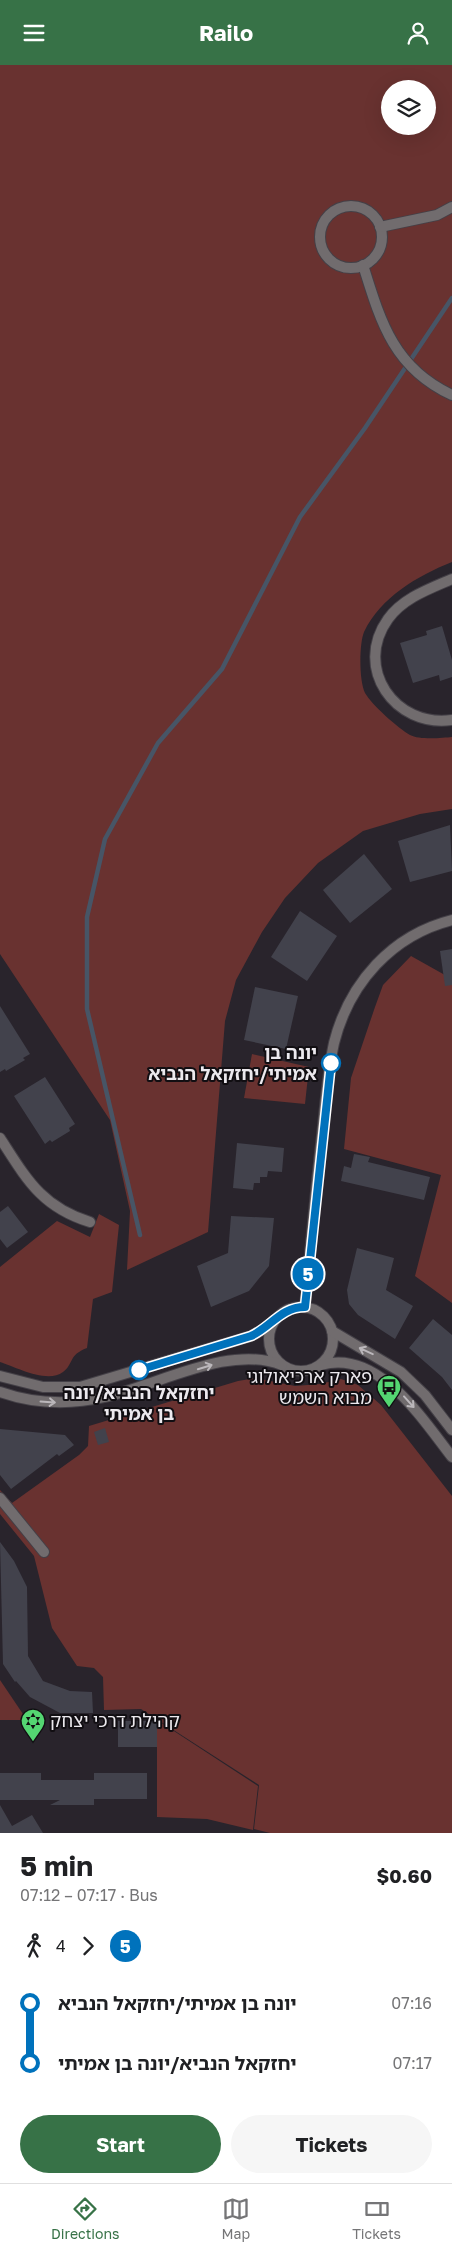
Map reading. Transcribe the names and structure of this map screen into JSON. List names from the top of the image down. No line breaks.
{"places":{"other":["יונה בן אמיתי/יחזקאל הנביא","יחזקאל הנביא/יונה בן אמיתי"],"bus stop":["פארק ארכיאולוגי מבוא השמש"],"synagogue":["קהילת דרכי יצחק"]},"lines":["bus line 5"],"page":{"header":"Railo","on_map":"5","heading":["5 min","07:12 – 07:17 · Bus","$0.60"],"legs":["4","5"],"list":[{"name":"יונה בן אמיתי/יחזקאל הנביא","value":"07:16"},{"name":"יחזקאל הנביא/יונה בן אמיתי","value":"07:17"}],"buttons":["Start","Tickets"],"tabs":["Directions","Map","Tickets"]}}
